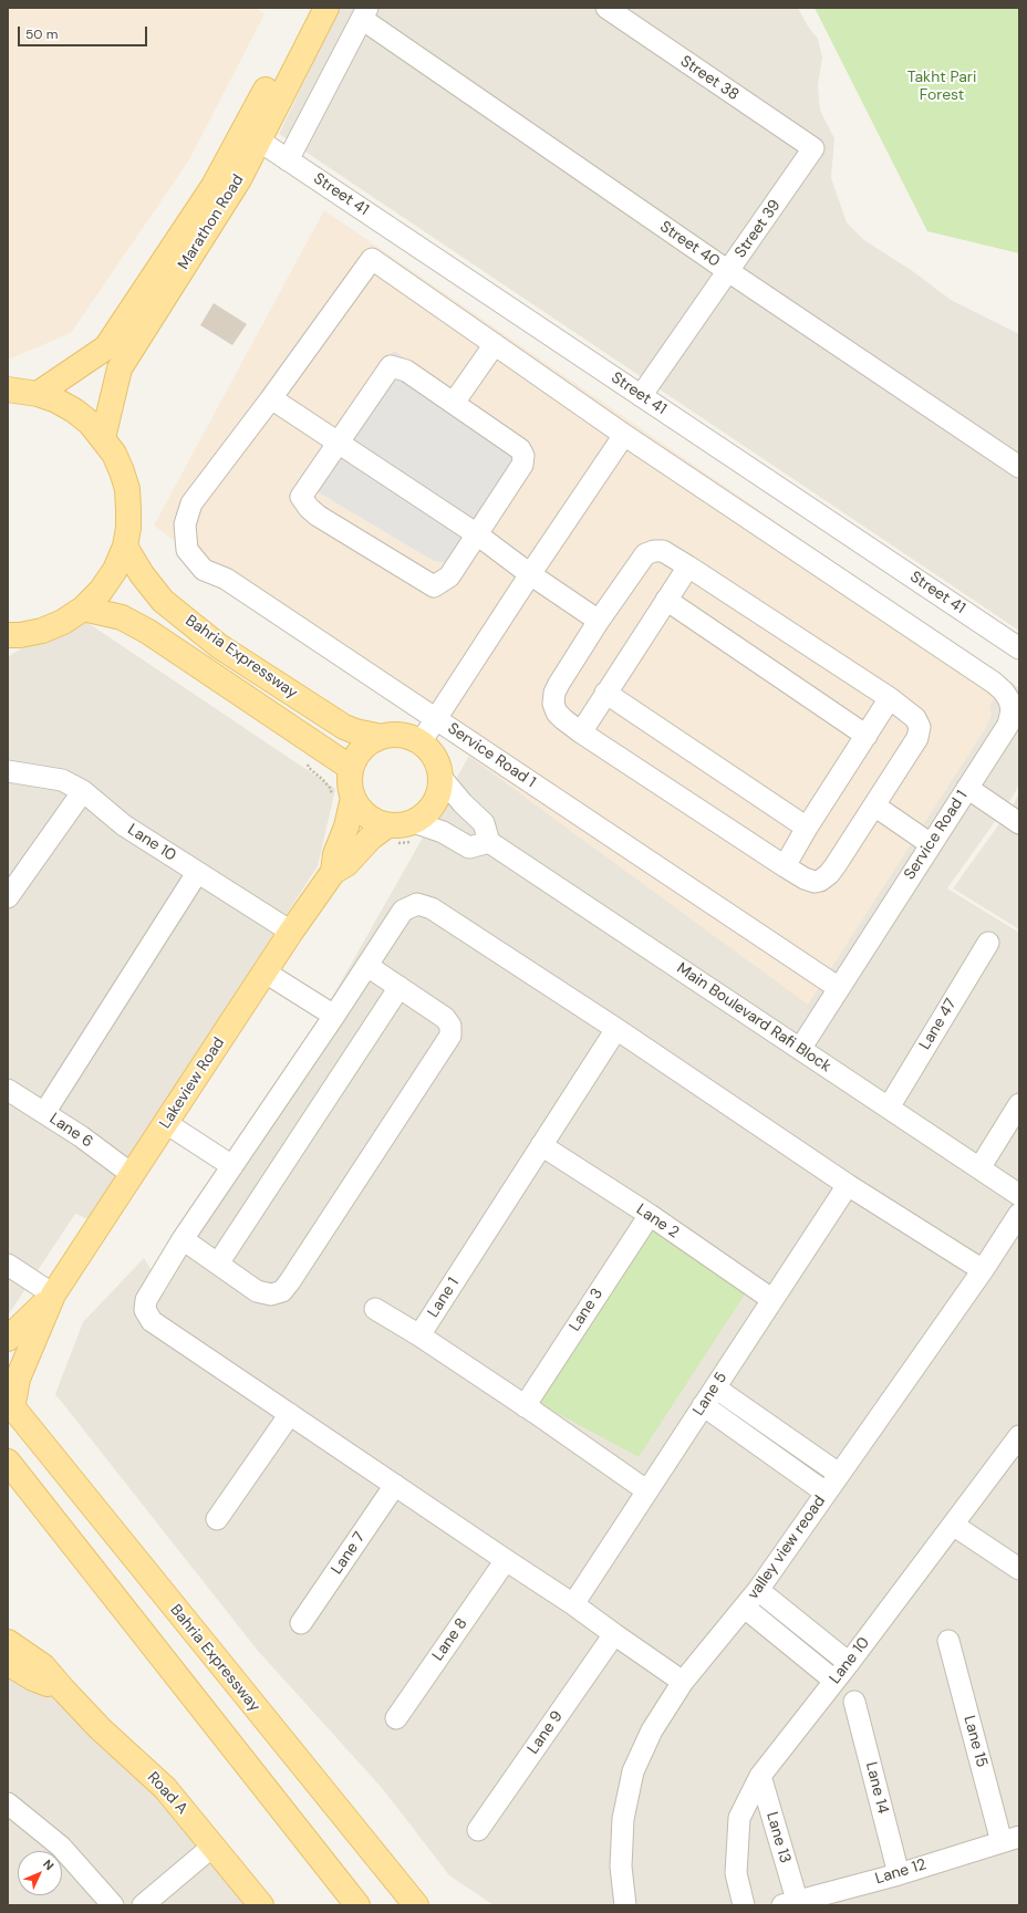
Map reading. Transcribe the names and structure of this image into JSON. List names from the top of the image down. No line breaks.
{"streets":{"main road":["Marathon Road","Bahria Expressway","Lakeview Road","Road A"],"street":["Street 38","Street 41","Street 39","Street 40","Service Road 1","Lane 10","Main Boulevard Rafi Block","Lane 47","Lane 6","Lane 2","Lane 1","Lane 3","Lane 5","valley view reoad","Lane 7","Lane 8","Lane 9","Lane 15","Lane 14","Lane 13","Lane 12"]},"crossings":[["Street 38","Street 39"],["Street 41","Marathon Road"],["Street 41","Street 39"],["Street 39","Street 40"],["Service Road 1","Main Boulevard Rafi Block"],["Lane 10","Lakeview Road"],["Lane 10","Lane 13"],["Main Boulevard Rafi Block","Lane 47"],["Lakeview Road","Lane 6"],["Lane 2","Lane 1"],["Lane 2","Lane 3"],["Lane 2","Lane 5"],["Lane 15","Lane 12"],["Lane 14","Lane 12"],["Lane 13","Lane 12"]],"parks":["Takht Pari Forest"],"scale_bar":"50 m","north":"top right"}
